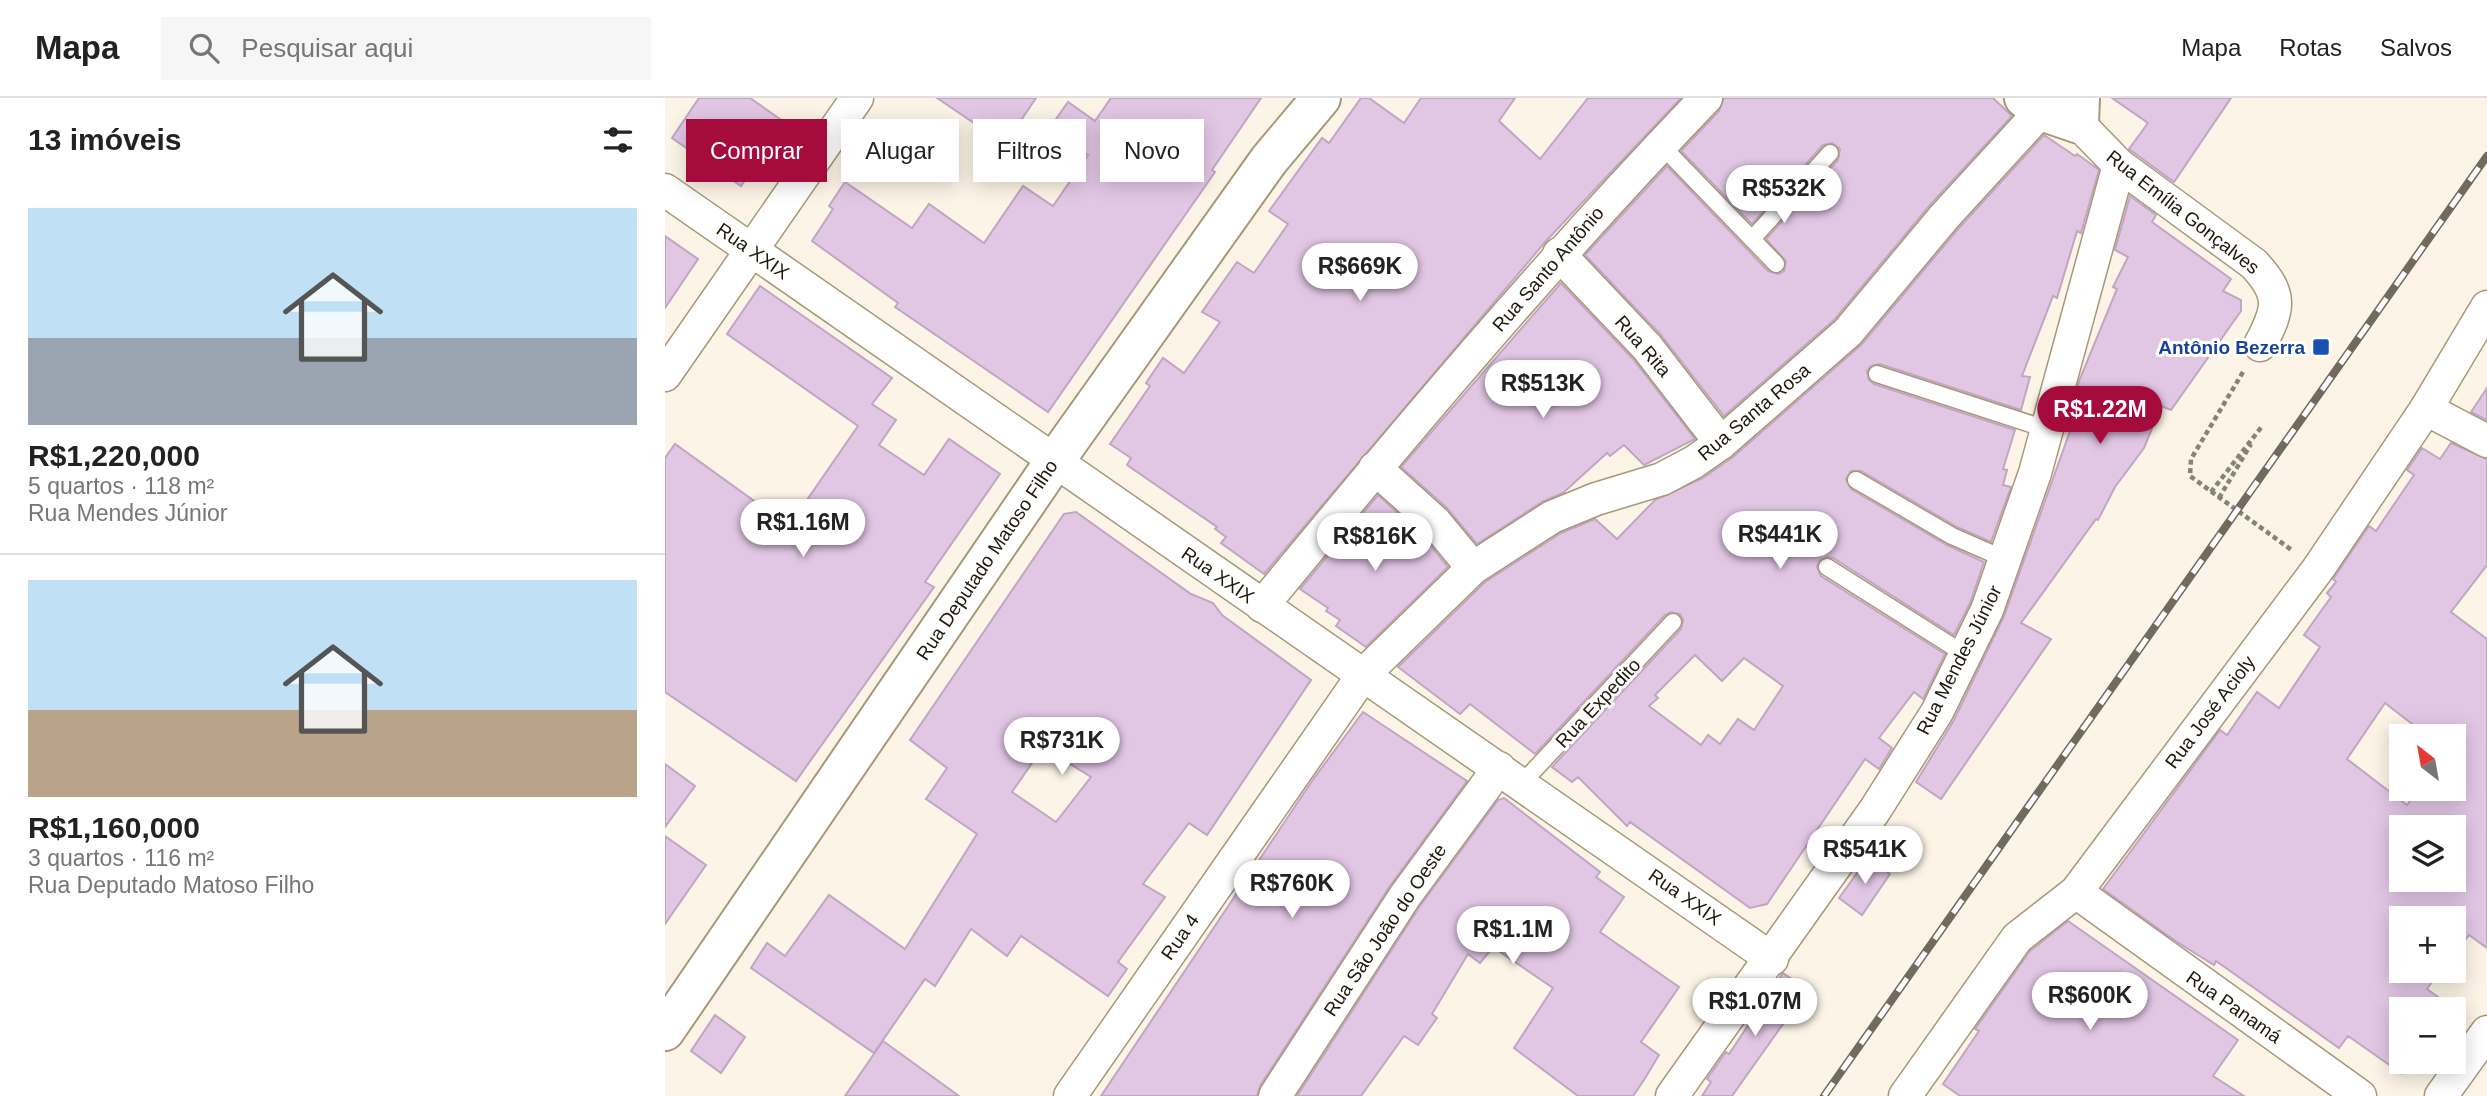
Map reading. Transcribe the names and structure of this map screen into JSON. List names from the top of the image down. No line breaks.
{"streets":{"street":["Rua Emília Gonçalves","Rua XXIX","Rua Santo Antônio","Rua Rita","Rua Santa Rosa","Rua Deputado Matoso Filho","Rua Mendes Júnior","Rua José Acioly","Rua São João do Oeste","Rua 4","Rua Panamá"],"lane":["Rua Expedito"]},"crossings":[["Rua Emília Gonçalves","Rua Santa Rosa"],["Rua Emília Gonçalves","Rua Mendes Júnior"],["Rua XXIX","Rua Santo Antônio"],["Rua XXIX","Rua Santa Rosa"],["Rua XXIX","Rua Deputado Matoso Filho"],["Rua XXIX","Rua Mendes Júnior"],["Rua XXIX","Rua Expedito"],["Rua XXIX","Rua São João do Oeste"],["Rua XXIX","Rua 4"],["Rua Santo Antônio","Rua Rita"],["Rua Rita","Rua Santa Rosa"],["Rua Santa Rosa","Rua 4"],["Rua Expedito","Rua São João do Oeste"],["Rua José Acioly","Rua Panamá"]],"places":{"transit":["Antônio Bezerra"]},"north":"top left","page":{"header":"Mapa","search":"Pesquisar aqui","nav":["Mapa","Rotas","Salvos"],"heading":"13 imóveis","chip":["Comprar","Alugar","Filtros","Novo"],"price":["R$532K","R$669K","R$513K","R$1.22M","R$1.16M","R$441K","R$816K","R$731K","R$541K","R$760K","R$1.1M","R$600K","R$1.07M"],"list":[{"name":"R$1,220,000","note":"5 quartos · 118 m² · Rua Mendes Júnior"},{"name":"R$1,160,000","note":"3 quartos · 116 m² · Rua Deputado Matoso Filho"}],"map_buttons":["+","−"]}}
